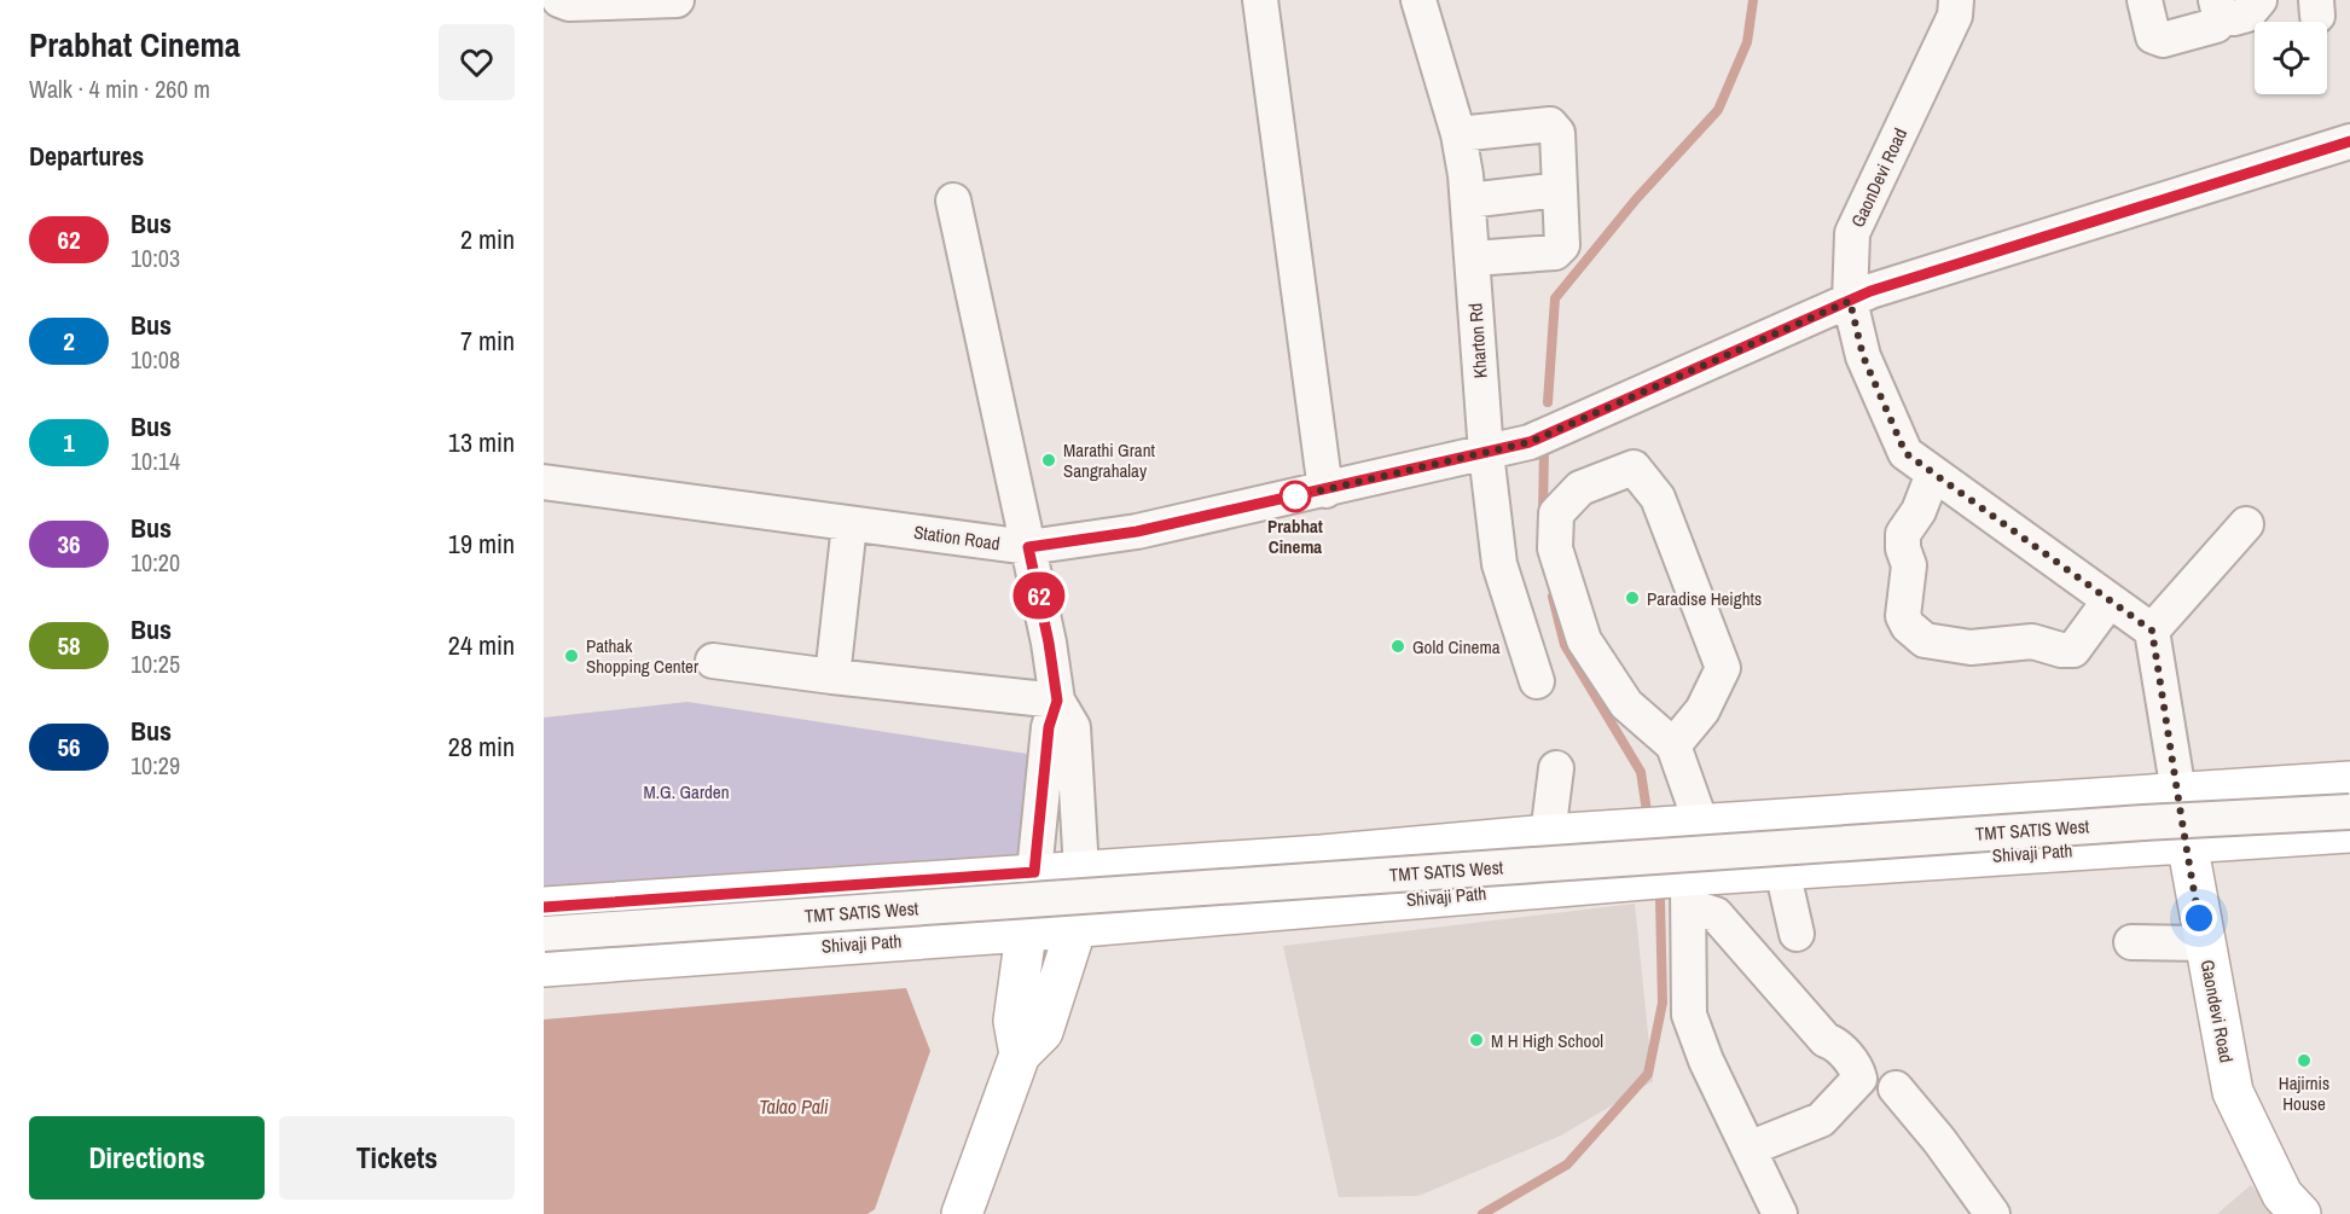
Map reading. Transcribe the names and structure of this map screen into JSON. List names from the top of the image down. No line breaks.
{"streets":{"main road":["Shivaji Path","Gaondevi Road"],"street":["GaonDevi Road","Kharton Rd","Station Road","TMT SATIS West"]},"crossings":[["GaonDevi Road","Station Road"],["Kharton Rd","Station Road"],["Shivaji Path","Gaondevi Road"]],"water":["Talao Pali"],"parks":["M.G. Garden"],"places":["Marathi Grant Sangrahalay","Prabhat Cinema","Paradise Heights","Gold Cinema","Pathak Shopping Center","M H High School","Hajirnis House"],"lines":["bus line 62"],"page":{"heading":[["Prabhat Cinema","Walk · 4 min · 260 m"],"Departures"],"on_map":"62","list":[{"mark":"62","name":"Bus","note":"10:03","value":"2 min"},{"mark":"2","name":"Bus","note":"10:08","value":"7 min"},{"mark":"1","name":"Bus","note":"10:14","value":"13 min"},{"mark":"36","name":"Bus","note":"10:20","value":"19 min"},{"mark":"58","name":"Bus","note":"10:25","value":"24 min"},{"mark":"56","name":"Bus","note":"10:29","value":"28 min"}],"buttons":["Directions","Tickets"]}}
